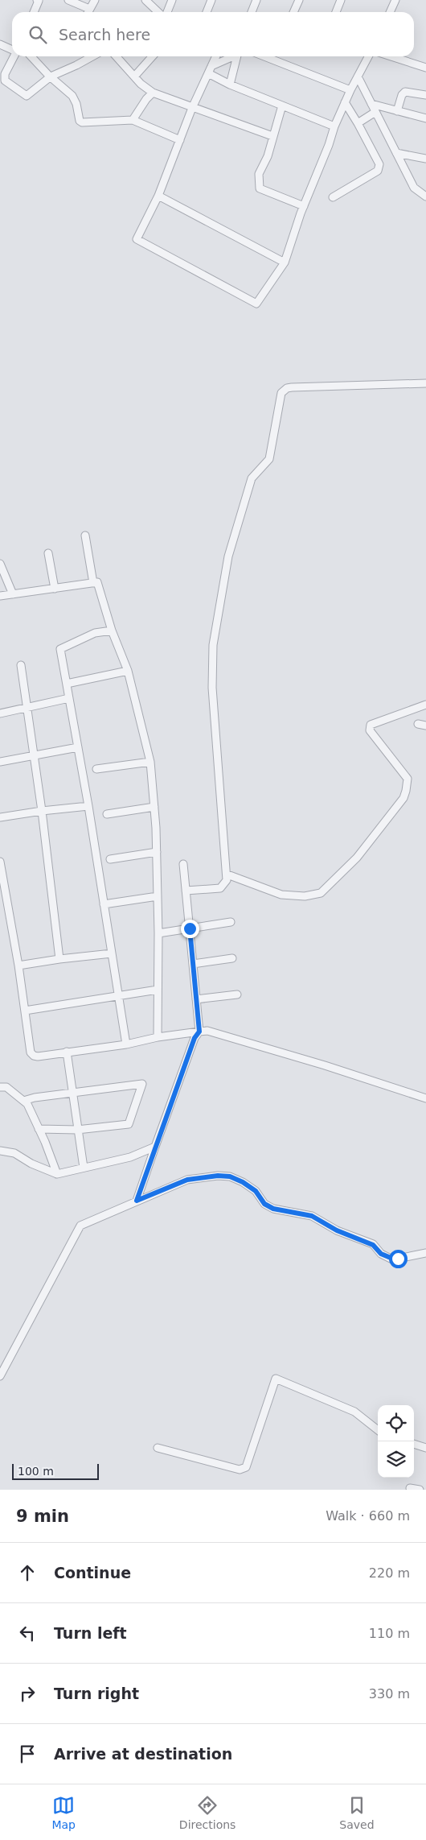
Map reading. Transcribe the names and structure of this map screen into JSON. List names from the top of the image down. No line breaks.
{"scale_bar":"100 m","page":{"search":"Search here","scale":"100 m","heading":["9 min","Walk · 660 m"],"list":[["Continue","220 m"],["Turn left","110 m"],["Turn right","330 m"],"Arrive at destination"],"nav":["Map","Directions","Saved"]}}
